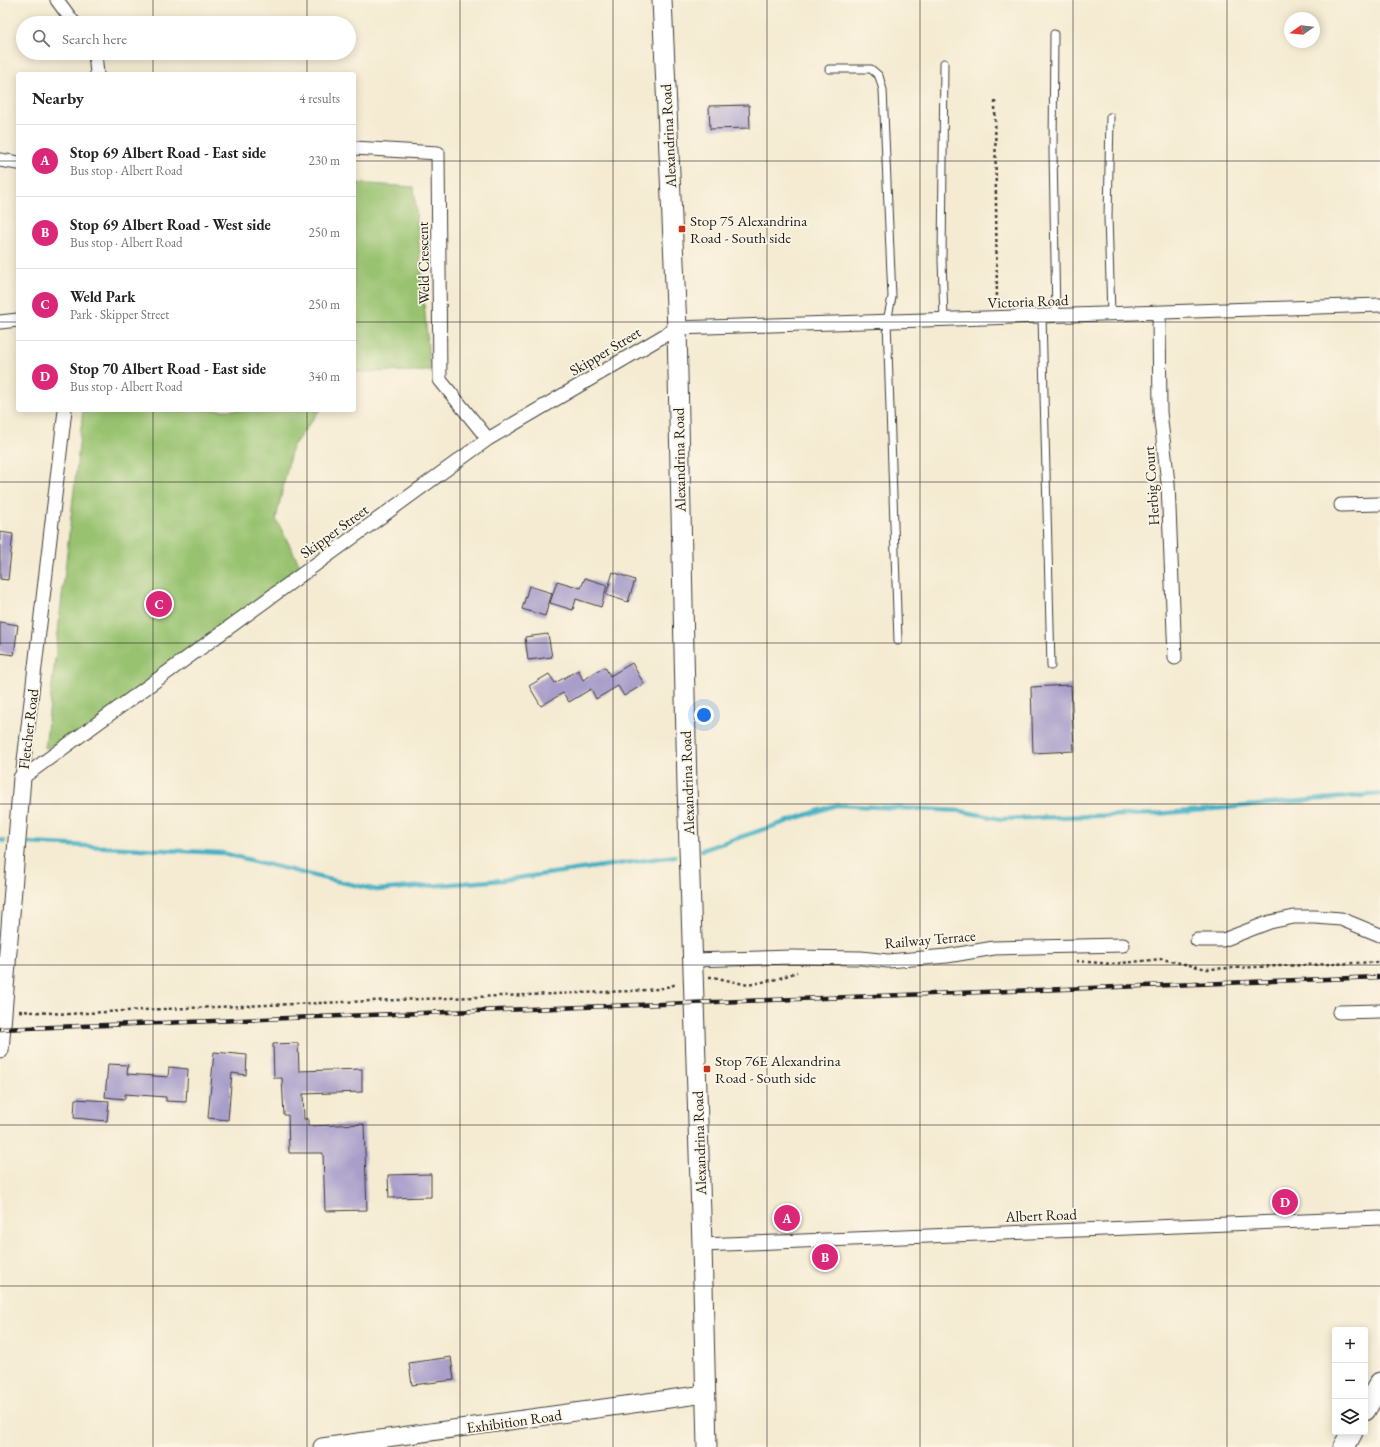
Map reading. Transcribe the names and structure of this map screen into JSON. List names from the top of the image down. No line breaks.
{"streets":{"main road":["Alexandrina Road"],"street":["Weld Crescent","Victoria Road","Skipper Street","Herbig Court","Fletcher Road","Railway Terrace","Albert Road","Exhibition Road"]},"crossings":[["Alexandrina Road","Victoria Road"],["Alexandrina Road","Skipper Street"],["Alexandrina Road","Railway Terrace"],["Alexandrina Road","Albert Road"],["Alexandrina Road","Exhibition Road"],["Weld Crescent","Skipper Street"],["Victoria Road","Skipper Street"],["Victoria Road","Herbig Court"],["Skipper Street","Fletcher Road"]],"places":{"transit":["Stop 75 Alexandrina Road - South side","Stop 76E Alexandrina Road - South side"]},"north":"left","page":{"search":"Search here","heading":["Nearby","4 results"],"list":[{"mark":"A","name":"Stop 69 Albert Road - East side","note":"Bus stop · Albert Road","value":"230 m"},{"mark":"B","name":"Stop 69 Albert Road - West side","note":"Bus stop · Albert Road","value":"250 m"},{"mark":"C","name":"Weld Park","note":"Park · Skipper Street","value":"250 m"},{"mark":"D","name":"Stop 70 Albert Road - East side","note":"Bus stop · Albert Road","value":"340 m"}],"pins":["C","D","A","B"],"map_buttons":["+","−"]}}
